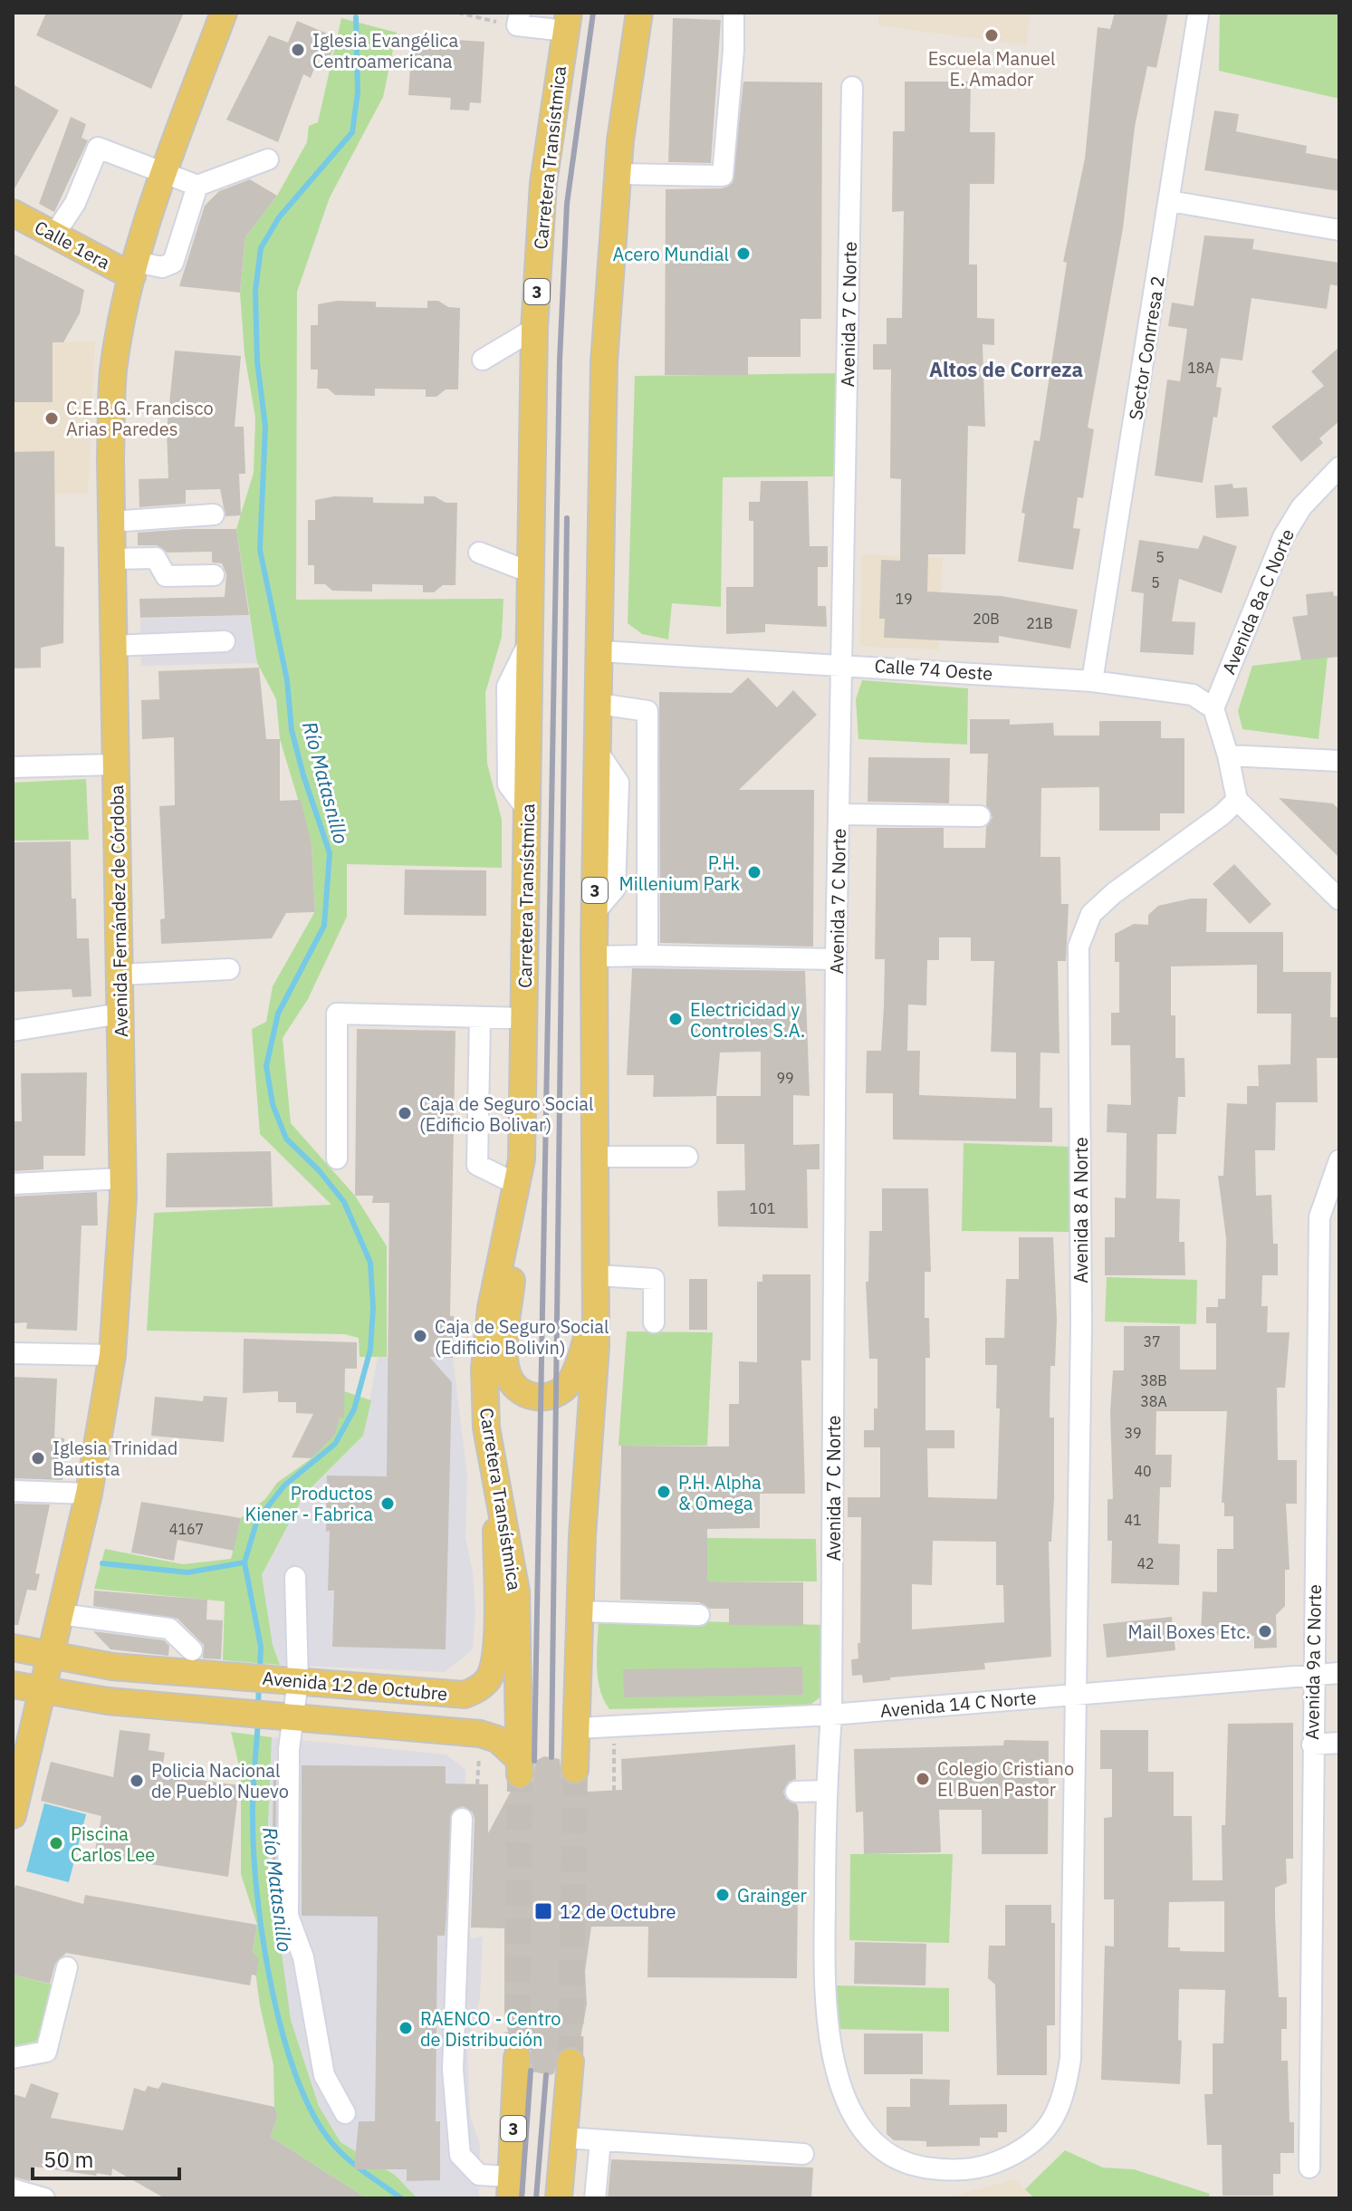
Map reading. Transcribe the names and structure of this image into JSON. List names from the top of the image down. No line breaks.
{"streets":{"main road":["Carretera Transístmica","Calle 1era","3","Avenida Fernández de Córdoba","Avenida 12 de Octubre"],"street":["Avenida 7 C Norte","Sector Conrresa 2","Avenida 8a C Norte","Calle 74 Oeste","Avenida 8 A Norte","Avenida 9a C Norte","Avenida 14 C Norte"]},"crossings":[["Carretera Transístmica","Avenida 12 de Octubre"],["Calle 1era","Avenida Fernández de Córdoba"],["3","Calle 74 Oeste"],["3","Avenida 14 C Norte"],["Avenida 7 C Norte","Calle 74 Oeste"],["Avenida 7 C Norte","Avenida 8 A Norte"],["Avenida 7 C Norte","Avenida 14 C Norte"],["Sector Conrresa 2","Calle 74 Oeste"],["Avenida 8a C Norte","Calle 74 Oeste"],["Avenida Fernández de Córdoba","Avenida 12 de Octubre"],["Avenida 8 A Norte","Avenida 14 C Norte"],["Avenida 9a C Norte","Avenida 14 C Norte"]],"districts":["Altos de Correza"],"water":["Río Matasnillo"],"places":{"other":["Escuela Manuel E. Amador","Iglesia Evangélica Centroamericana","Acero Mundial","C.E.B.G. Francisco Arias Paredes","P.H. Millenium Park","Electricidad y Controles S.A.","Caja de Seguro Social (Edificio Bolivar)","Caja de Seguro Social (Edificio Bolivin)","Iglesia Trinidad Bautista","P.H. Alpha & Omega","Productos Kiener - Fabrica","Mail Boxes Etc.","Colegio Cristiano El Buen Pastor","Policia Nacional de Pueblo Nuevo","Piscina Carlos Lee","Grainger","RAENCO - Centro de Distribución"],"transit":["12 de Octubre"]},"house_numbers":["18A","5","5","19","20B","21B","99","101","37","38B","38A","39","40","41","4167","42"],"scale_bar":"50 m"}
